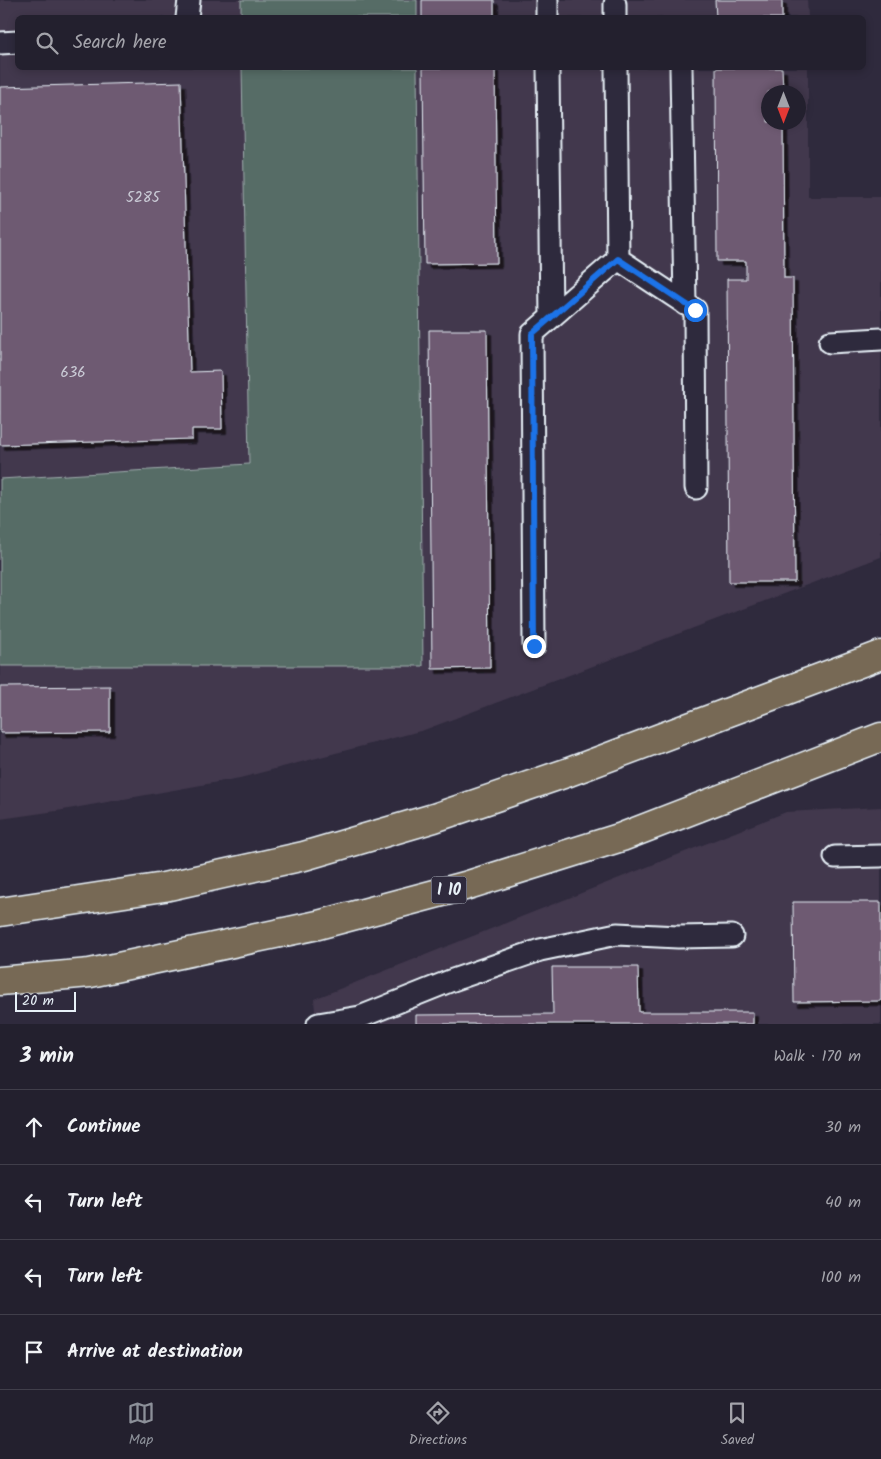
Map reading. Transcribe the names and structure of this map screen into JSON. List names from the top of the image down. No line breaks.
{"streets":{"highway":["I 10"]},"house_numbers":["5285","636"],"scale_bar":"20 m","north":"bottom","page":{"search":"Search here","scale":"20 m","heading":["3 min","Walk · 170 m"],"list":[["Continue","30 m"],["Turn left","40 m"],["Turn left","100 m"],"Arrive at destination"],"nav":["Map","Directions","Saved"]}}
